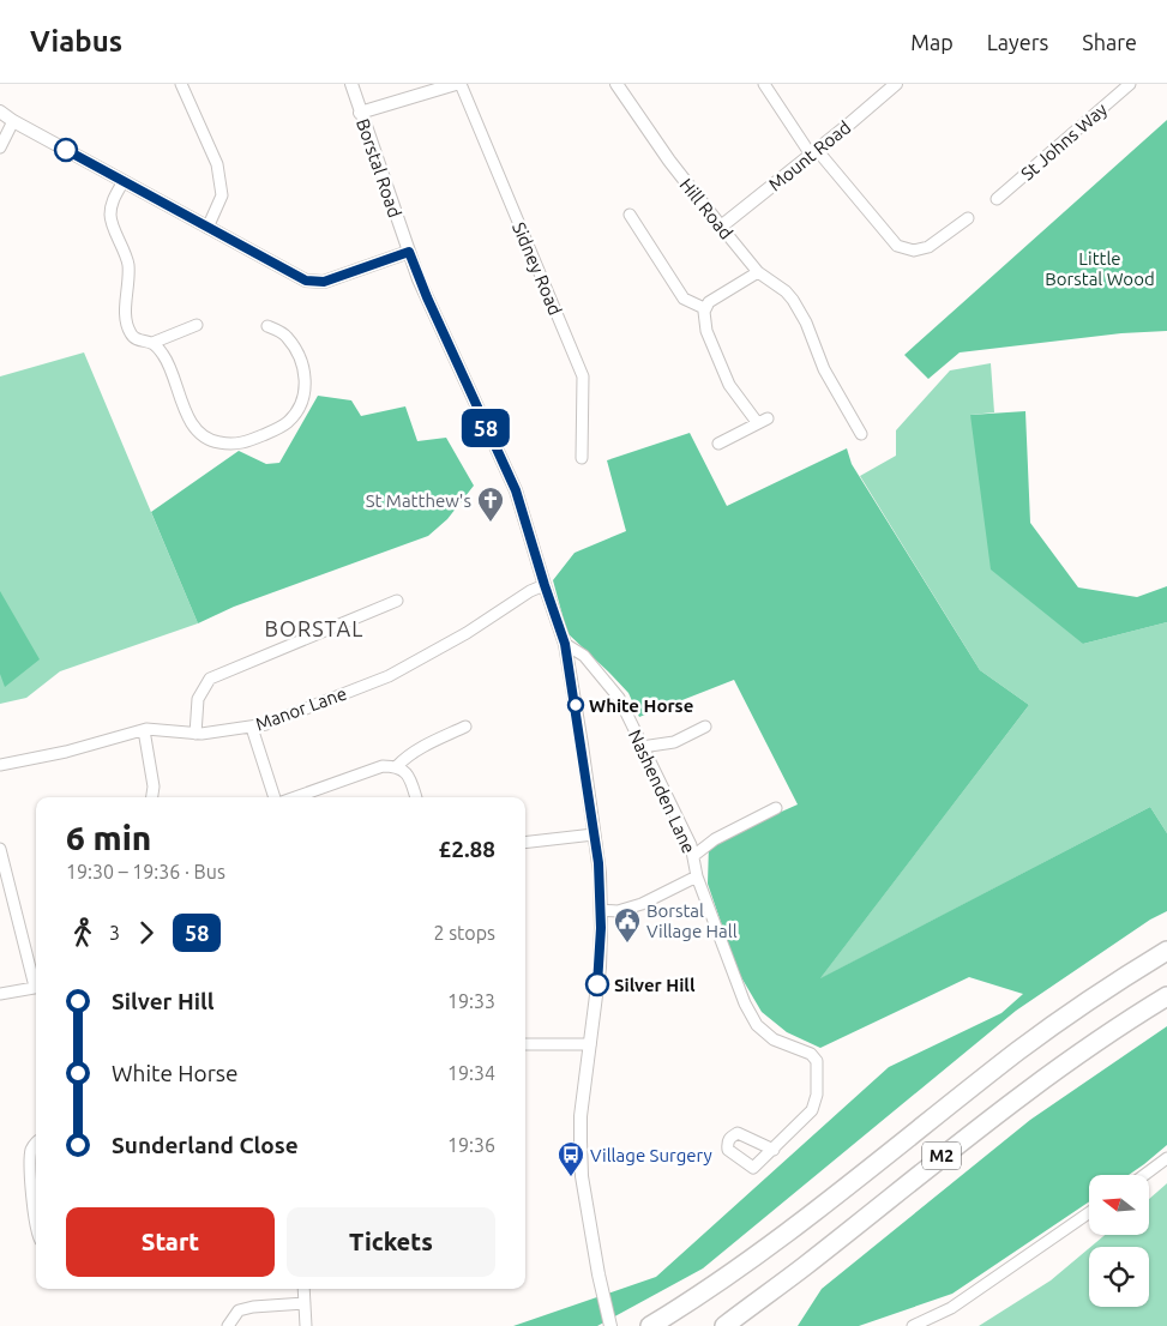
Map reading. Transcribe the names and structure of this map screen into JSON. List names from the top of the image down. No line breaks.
{"streets":{"highway":["M2"],"street":["St Johns Way","Mount Road","Borstal Road","Hill Road","Sidney Road","Manor Lane","Nashenden Lane"]},"crossings":[["Mount Road","Hill Road"],["Borstal Road","Manor Lane"],["Borstal Road","Nashenden Lane"]],"districts":["BORSTAL"],"parks":["Little Borstal Wood"],"places":{"church":["St Matthew's"],"other":["White Horse","Silver Hill"],"public building":["Borstal Village Hall"],"bus stop":["Village Surgery"]},"lines":["bus line 58"],"north":"left","page":{"header":"Viabus","nav":["Map","Layers","Share"],"on_map":"58","heading":["6 min","19:30 – 19:36 · Bus","£2.88"],"legs":["3","58","2 stops"],"list":[{"name":"Silver Hill","value":"19:33"},{"name":"White Horse","value":"19:34"},{"name":"Sunderland Close","value":"19:36"}],"buttons":["Start","Tickets"]}}
